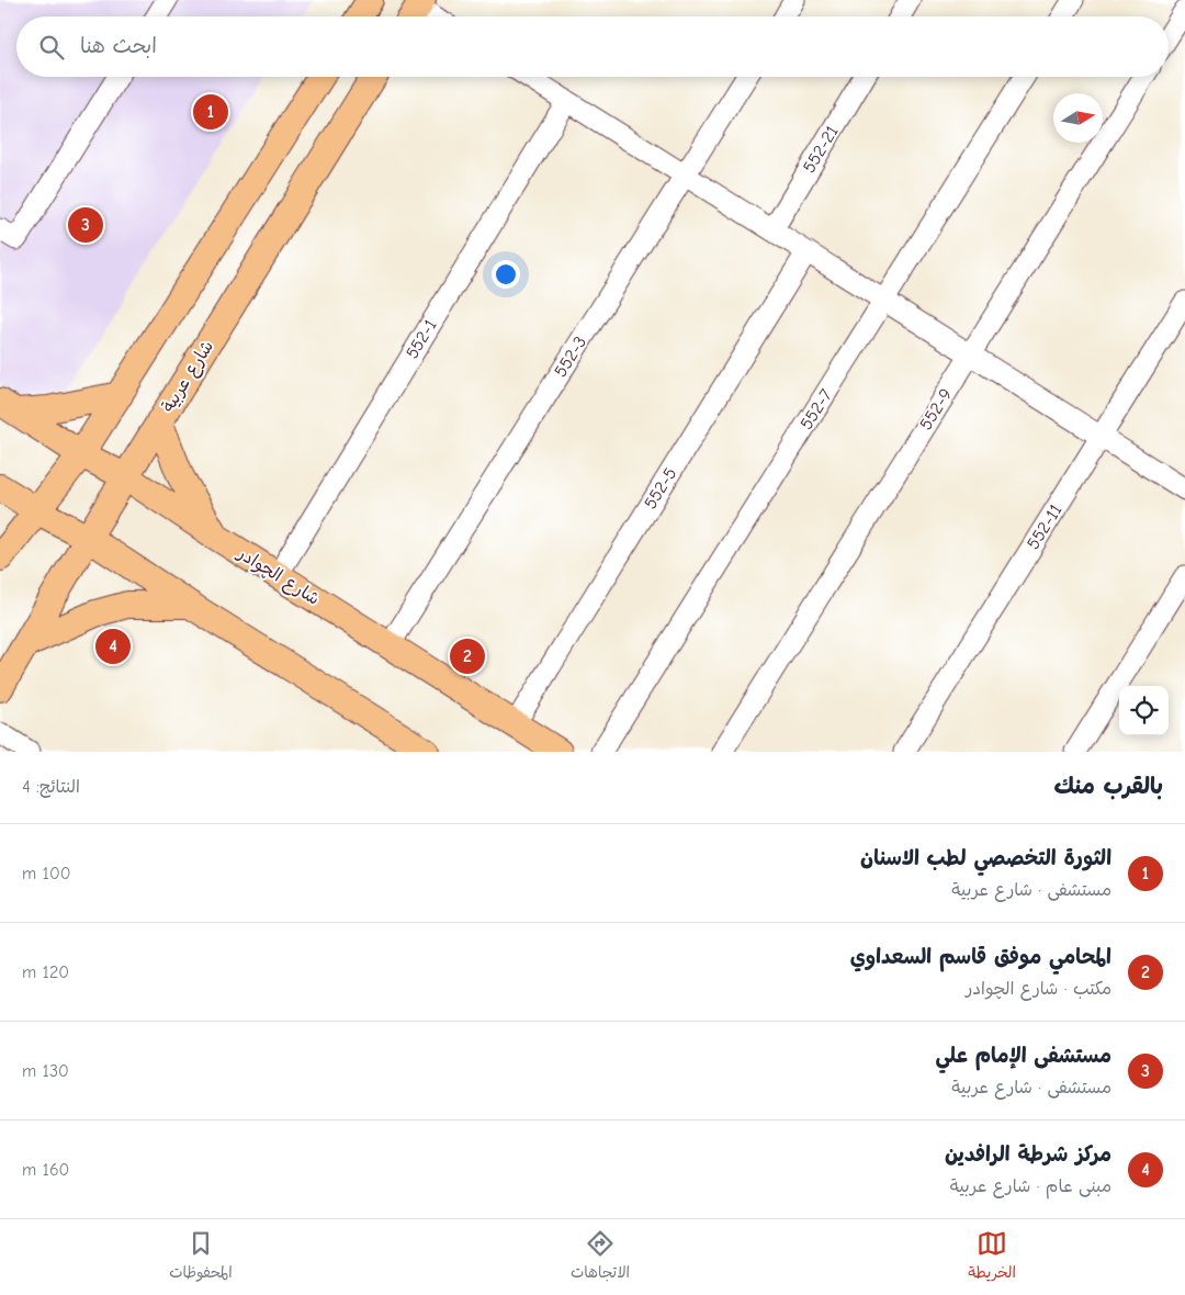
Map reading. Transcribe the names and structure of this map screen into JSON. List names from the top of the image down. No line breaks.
{"streets":{"main road":["شارع عربية","شارع الچوادر"],"street":["552-21","552-1","552-3","552-7","552-9","552-5","552-11"]},"crossings":[["552-1","شارع الچوادر"],["552-3","شارع الچوادر"],["شارع عربية","شارع الچوادر"],["552-5","شارع الچوادر"]],"north":"right","page":{"search":"ابحث هنا","pins":["1","3","4","2"],"heading":["بالقرب منك","النتائج: 4"],"list":[{"mark":"1","name":"الثورة التخصصي لطب الاسنان","note":"مستشفى · شارع عربية","value":"100 m"},{"mark":"2","name":"المحامي موفق قاسم السعداوي","note":"مكتب · شارع الچوادر","value":"120 m"},{"mark":"3","name":"مستشفى الإمام علي","note":"مستشفى · شارع عربية","value":"130 m"},{"mark":"4","name":"مركز شرطة الرافدين","note":"مبنى عام · شارع عربية","value":"160 m"}],"nav":["الخريطة","الاتجاهات","المحفوظات"]}}
